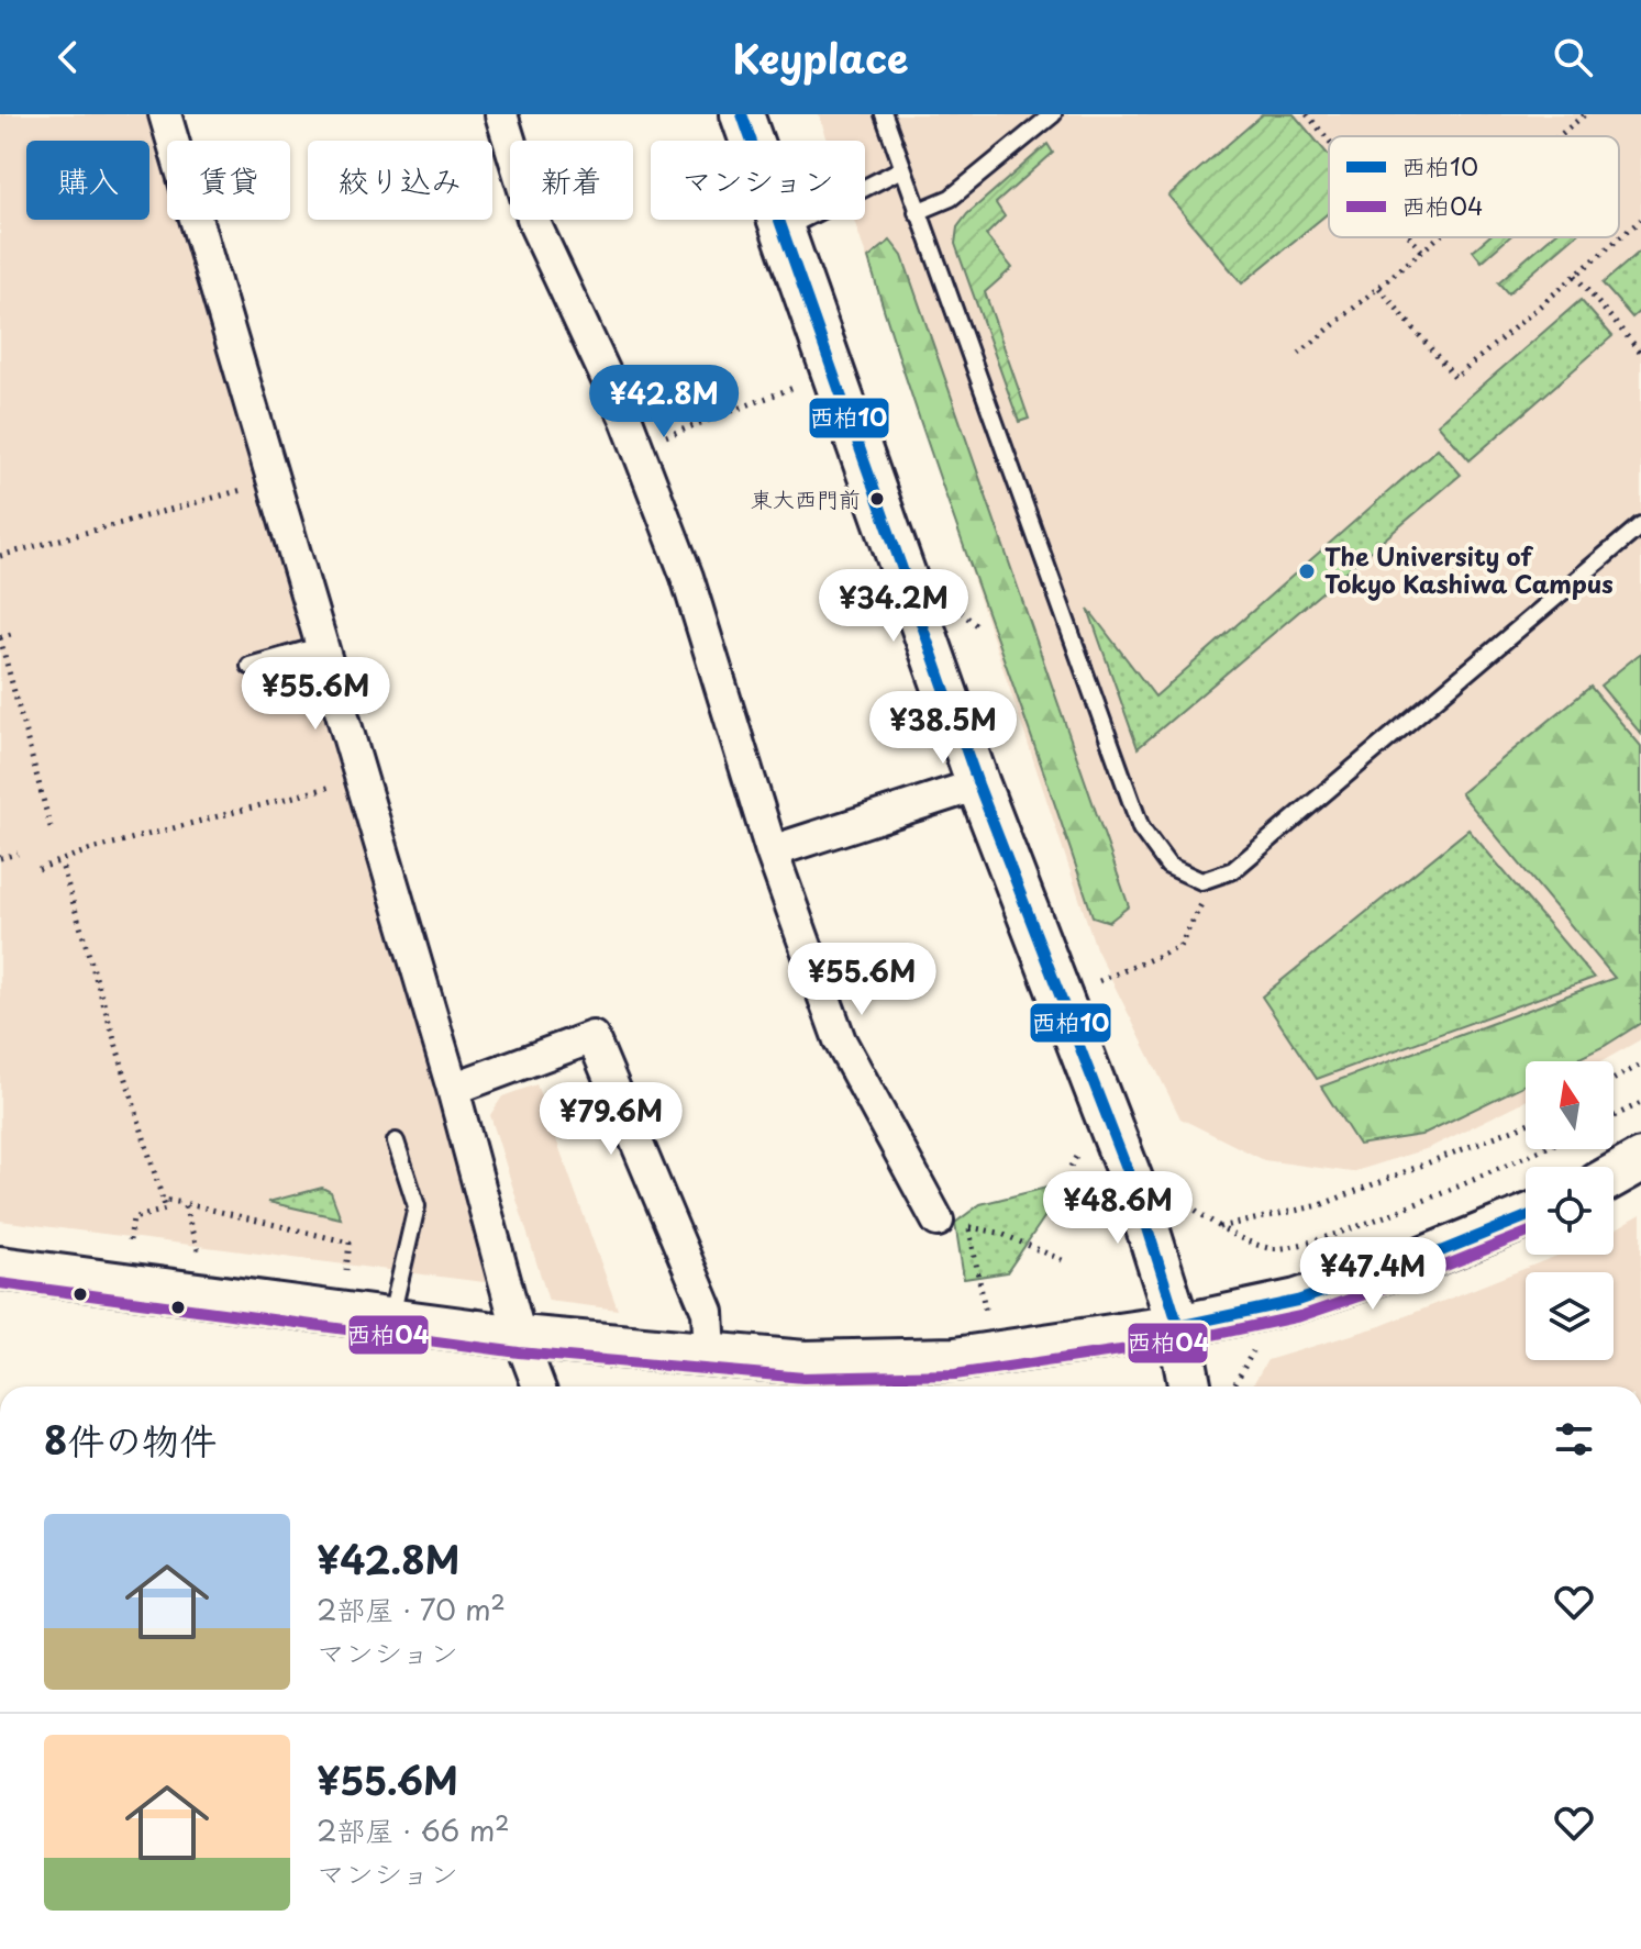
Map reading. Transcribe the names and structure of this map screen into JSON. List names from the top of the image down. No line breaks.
{"places":["東大西門前","The University of Tokyo Kashiwa Campus"],"lines":["transit line 西柏10","transit line 西柏04"],"legend":["西柏10","西柏04"],"north":"top","page":{"header":"Keyplace","chip":["購入","賃貸","絞り込み","新着","マンション"],"price":["¥42.8M","¥34.2M","¥55.6M","¥38.5M","¥55.6M","¥79.6M","¥48.6M","¥47.4M"],"heading":"8件の物件","list":[{"name":"¥42.8M","note":"2部屋 · 70 m² · マンション"},{"name":"¥55.6M","note":"2部屋 · 66 m² · マンション"}]}}
